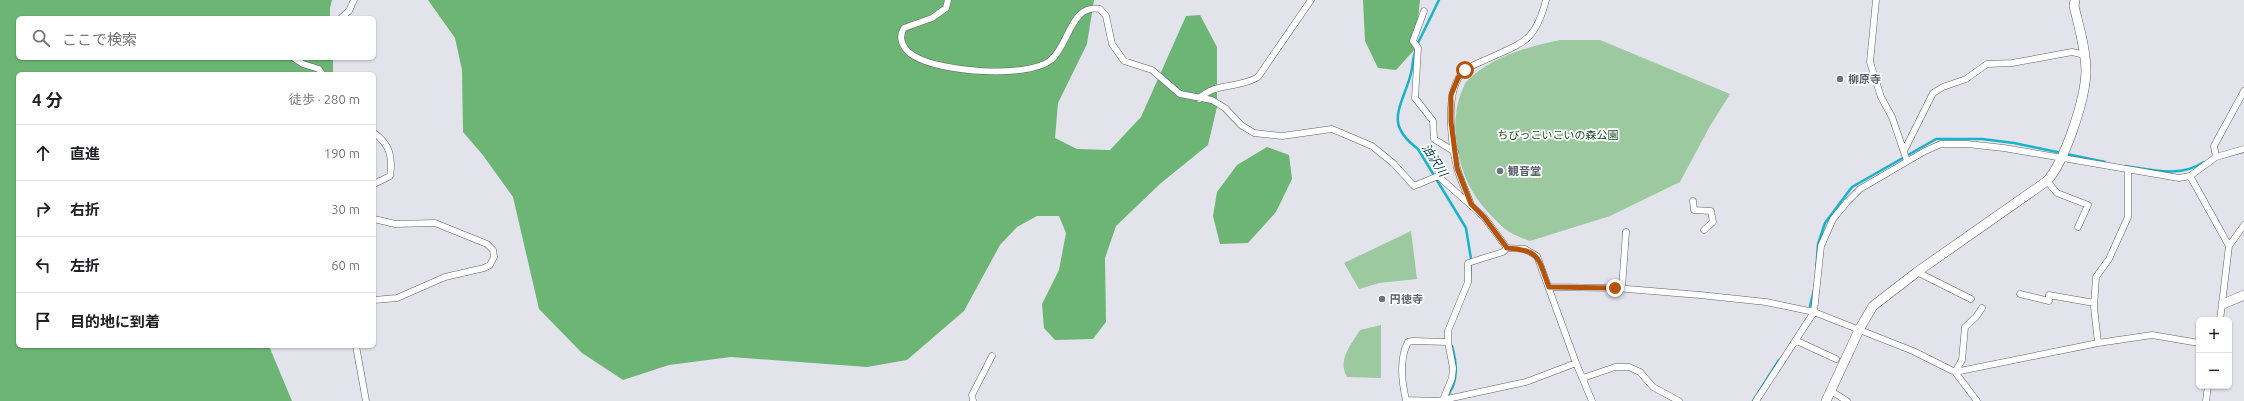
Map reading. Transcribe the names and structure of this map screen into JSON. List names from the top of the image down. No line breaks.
{"water":["油沢川"],"parks":["ちびっこいこいの森公園"],"places":["柳原寺","観音堂","円徳寺"],"page":{"search":"ここで検索","heading":["4 分","徒歩 · 280 m"],"list":[["直進","190 m"],["右折","30 m"],["左折","60 m"],"目的地に到着"],"map_buttons":["+","−"]}}
